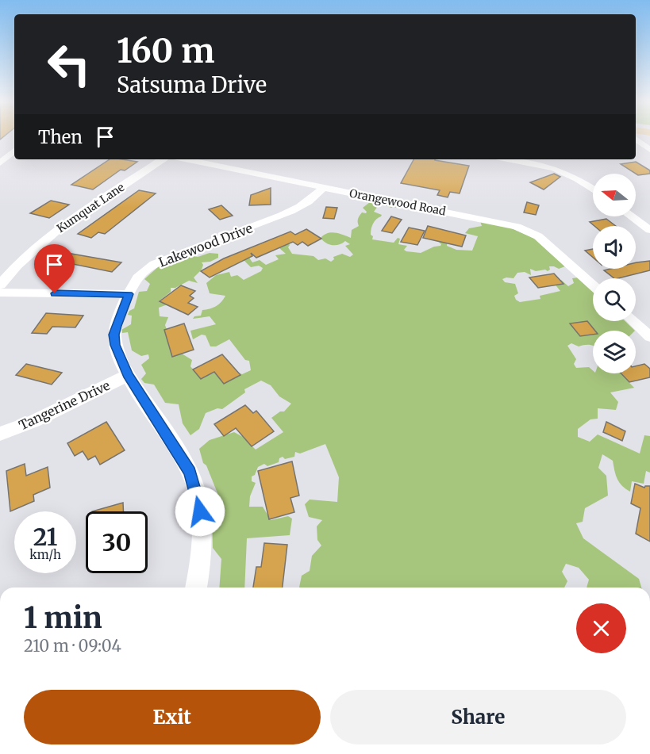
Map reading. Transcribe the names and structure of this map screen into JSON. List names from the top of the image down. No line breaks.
{"streets":{"street":["Orangewood Road","Kumquat Lane","Lakewood Drive","Tangerine Drive"]},"crossings":[["Orangewood Road","Lakewood Drive"],["Lakewood Drive","Tangerine Drive"]],"north":"left","page":{"turn":["160 m","Satsuma Drive"],"then":"Then","speed":"21 km/h","limit":"30","heading":["1 min","210 m · 09:04"],"buttons":["Exit","Share"]}}
